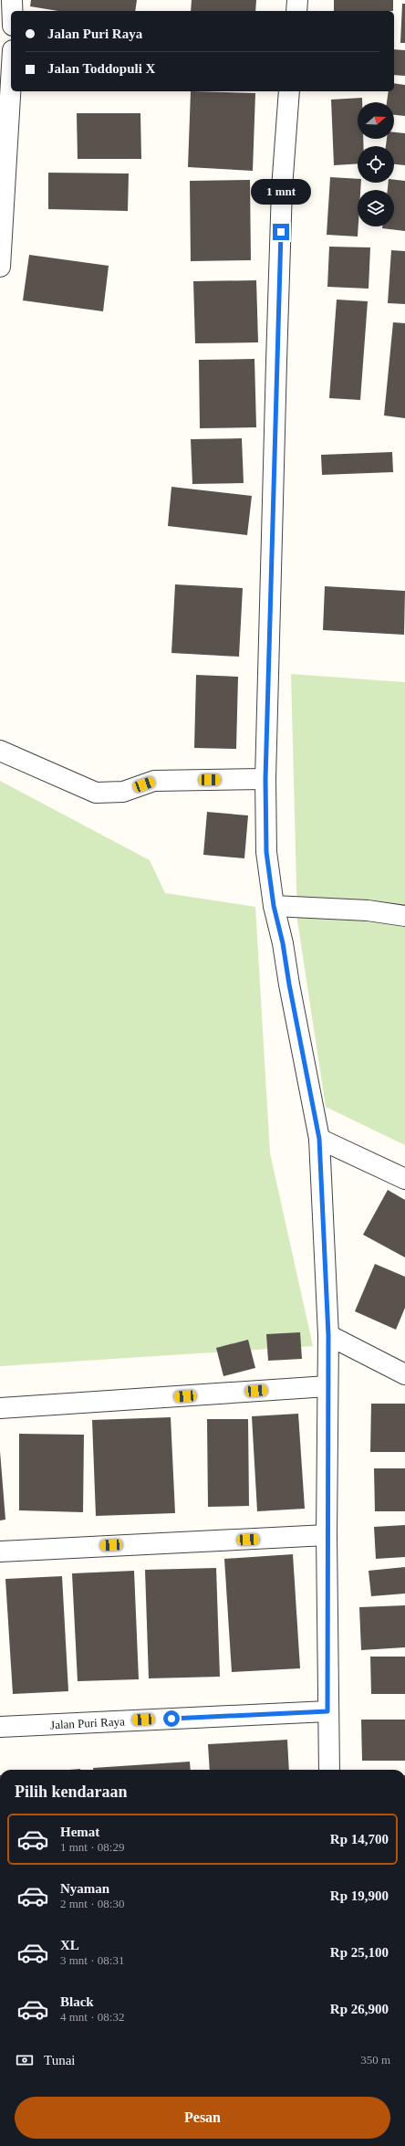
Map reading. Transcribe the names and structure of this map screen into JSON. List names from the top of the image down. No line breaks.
{"streets":{"street":["Jalan Puri Raya"]},"north":"right","page":{"banner":["Jalan Puri Raya","Jalan Toddopuli X"],"bubble":"1 mnt","heading":"Pilih kendaraan","list":[{"name":"Hemat","note":"1 mnt · 08:29","value":"Rp 14,700"},{"name":"Nyaman","note":"2 mnt · 08:30","value":"Rp 19,900"},{"name":"XL","note":"3 mnt · 08:31","value":"Rp 25,100"},{"name":"Black","note":"4 mnt · 08:32","value":"Rp 26,900"}],"pay":["Tunai","350 m"],"buttons":"Pesan"}}
